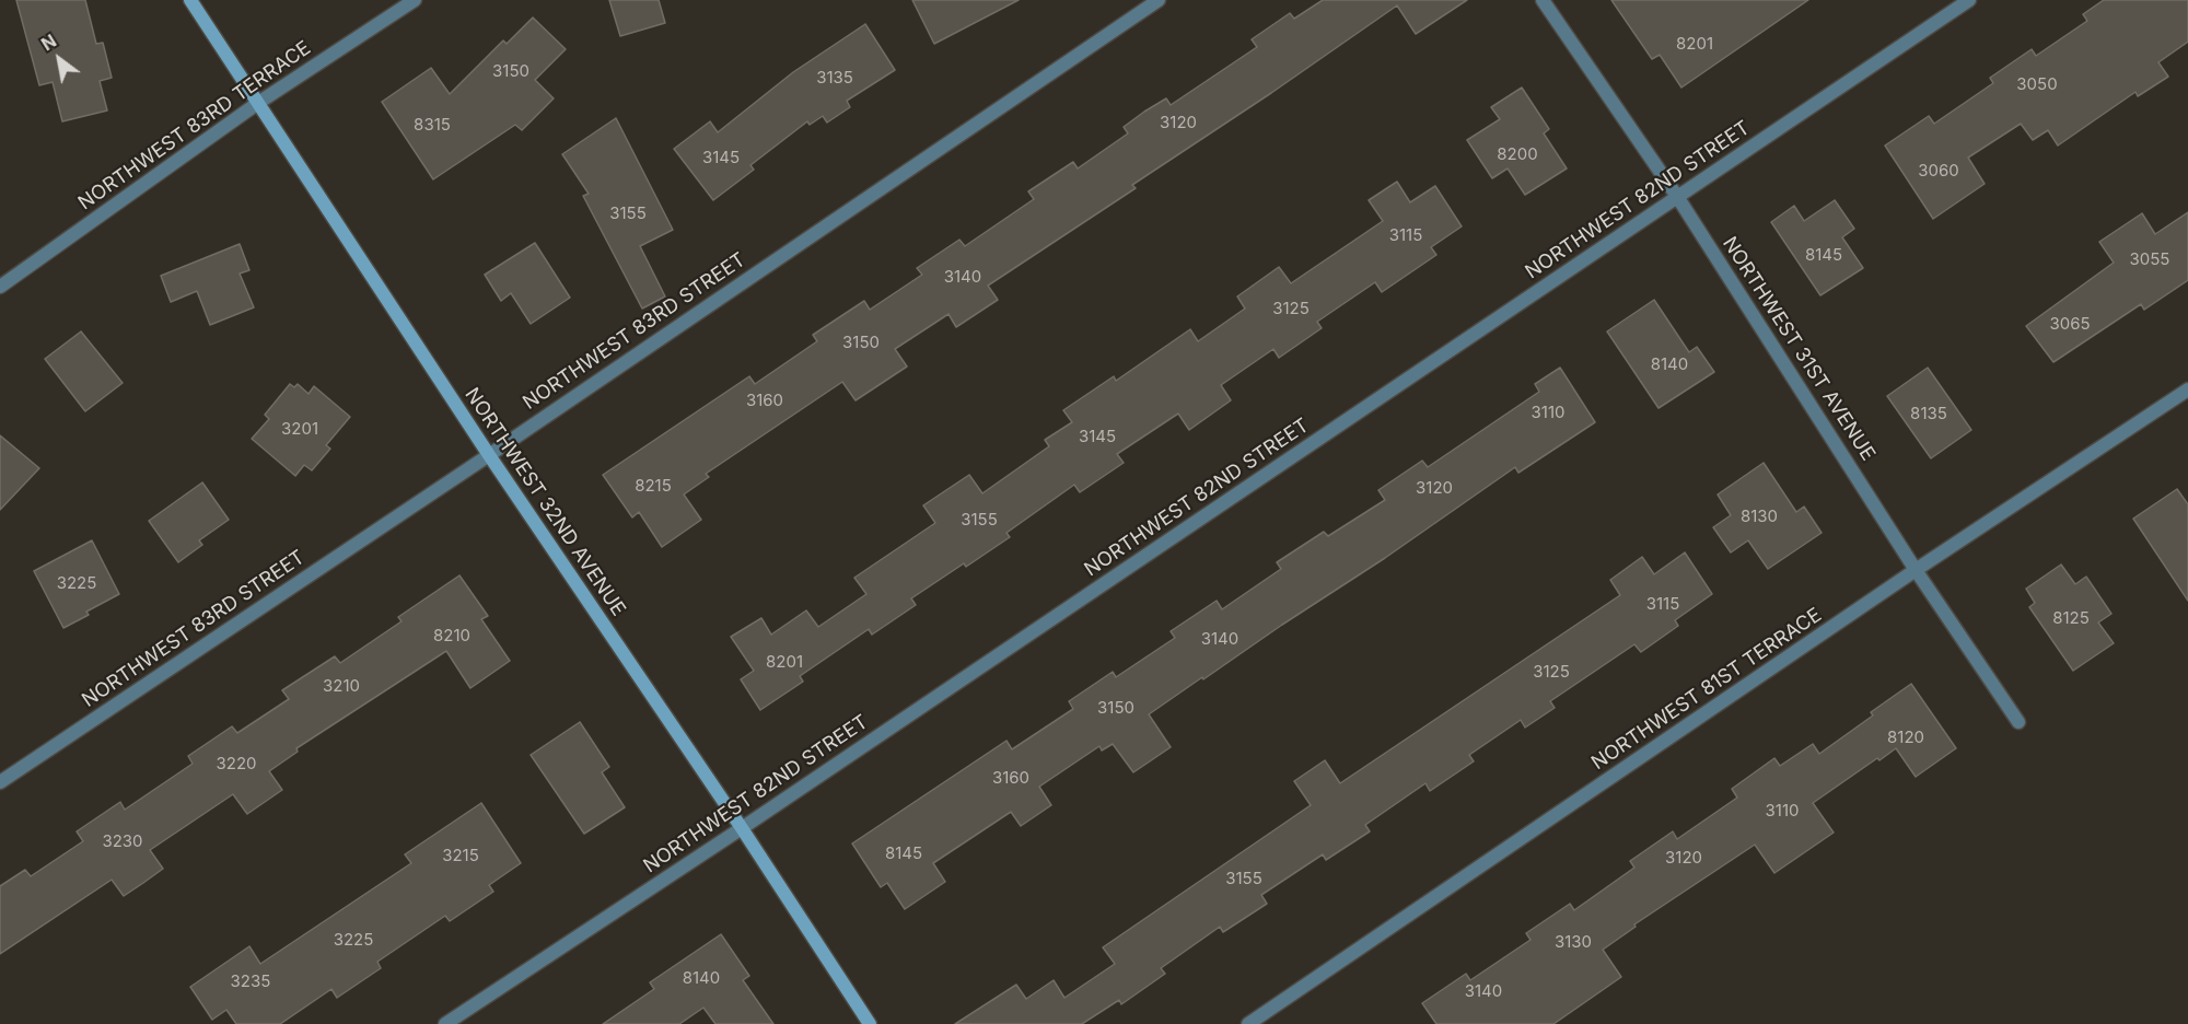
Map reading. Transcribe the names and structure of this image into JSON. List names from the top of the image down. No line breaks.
{"streets":{"main road":["NORTHWEST 32ND AVENUE"],"street":["NORTHWEST 83RD TERRACE","NORTHWEST 82ND STREET","NORTHWEST 83RD STREET","NORTHWEST 31ST AVENUE","NORTHWEST 81ST TERRACE"]},"crossings":[["NORTHWEST 83RD TERRACE","NORTHWEST 32ND AVENUE"],["NORTHWEST 82ND STREET","NORTHWEST 31ST AVENUE"],["NORTHWEST 82ND STREET","NORTHWEST 32ND AVENUE"],["NORTHWEST 83RD STREET","NORTHWEST 32ND AVENUE"],["NORTHWEST 31ST AVENUE","NORTHWEST 81ST TERRACE"]],"house_numbers":["8201","3150","3135","3050","3120","8315","8200","3145","3060","3155","3115","8145","3055","3140","3125","3065","3150","8140","3160","3110","8135","3201","3145","8215","3120","8130","3155","3225","3115","8125","8210","3140","8201","3125","3210","3150","8120","3220","3160","3110","3230","8145","3215","3120","3155","3225","3130","8140","3235","3140"],"north":"top left"}
